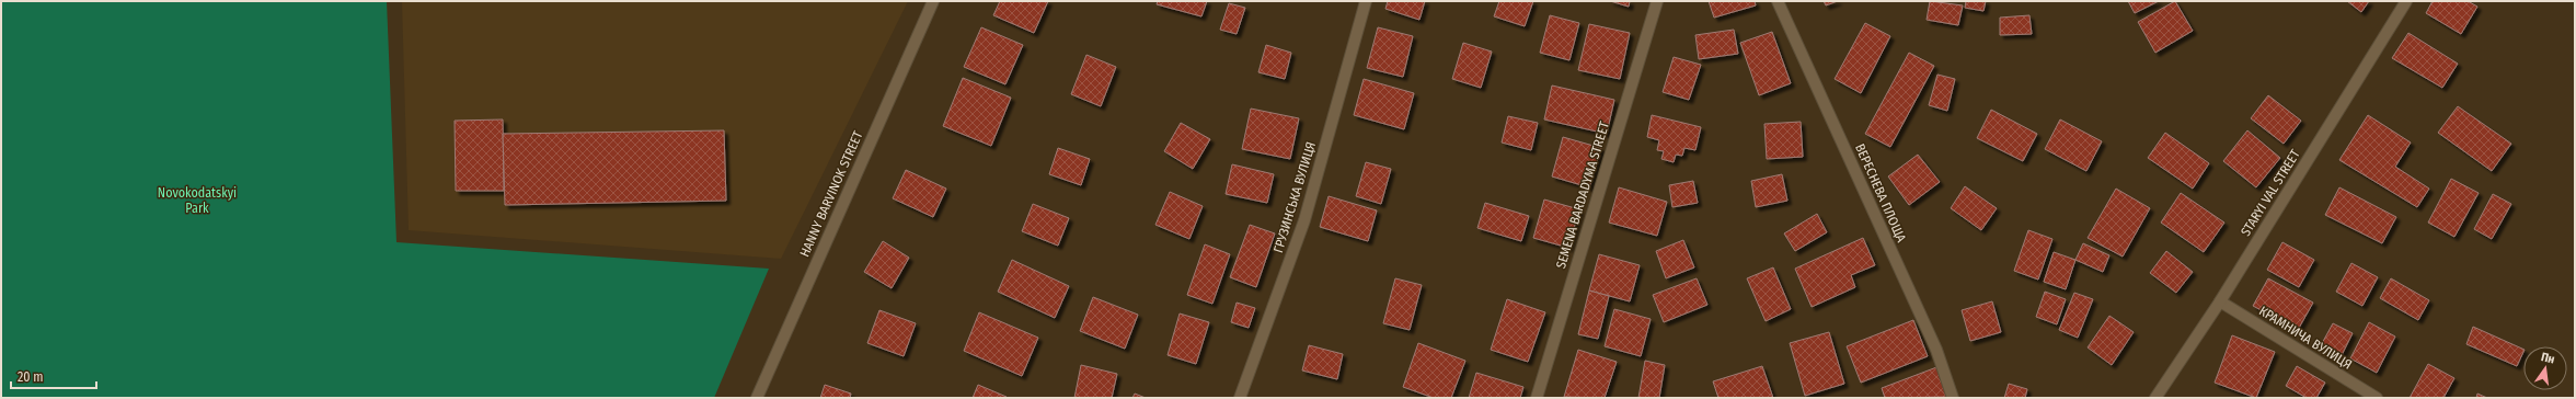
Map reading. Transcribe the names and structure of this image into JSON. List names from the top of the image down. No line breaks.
{"streets":{"street":["ВЕРЕСНЕВА ПЛОЩА","STARYI VAL STREET","HANNY BARVINOK STREET","SEMENA BARDADYMA STREET","ГРУЗИНСЬКА ВУЛИЦЯ","КРАМНИЧА ВУЛИЦЯ"]},"crossings":[["STARYI VAL STREET","КРАМНИЧА ВУЛИЦЯ"]],"parks":["Novokodatskyi Park"],"scale_bar":"20 m","north":"top"}
